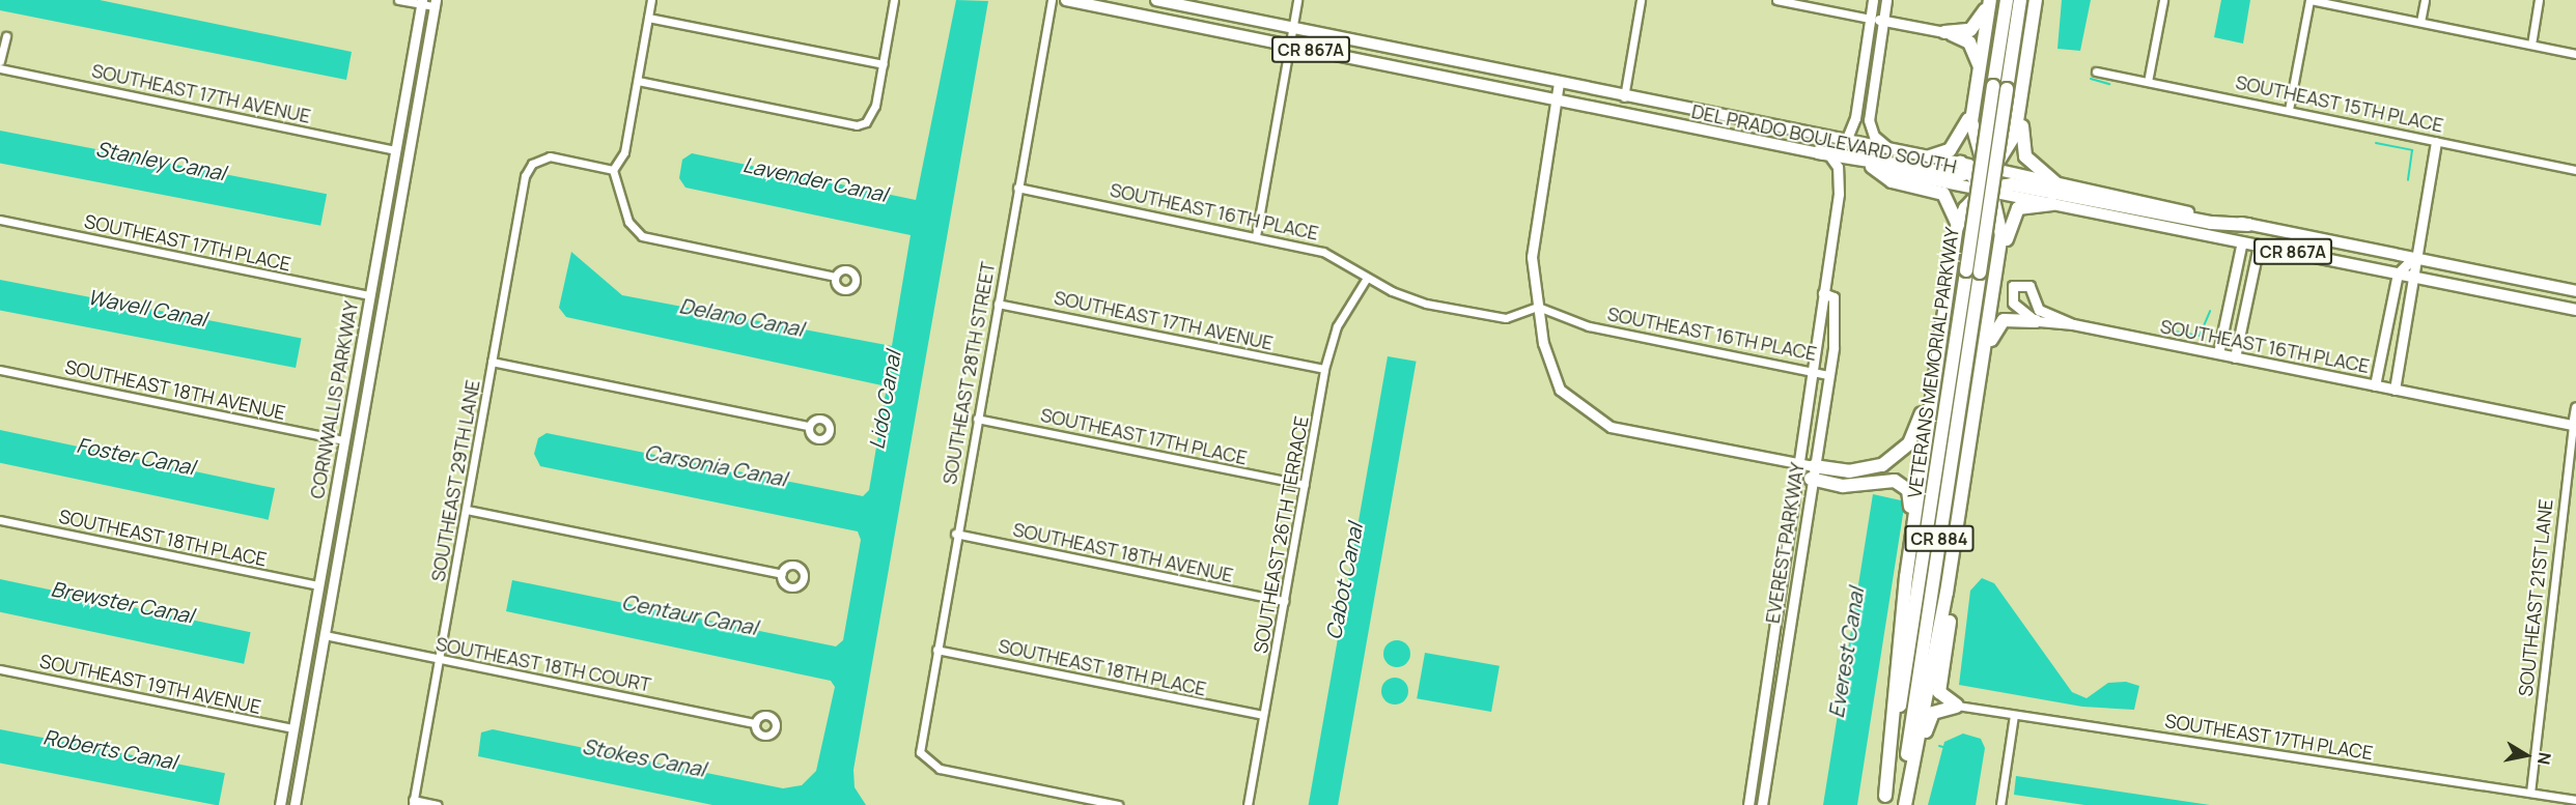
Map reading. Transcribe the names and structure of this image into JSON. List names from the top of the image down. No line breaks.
{"streets":{"highway":["VETERANS MEMORIAL PARKWAY","CR 884"],"main road":["CR 867A","DEL PRADO BOULEVARD SOUTH"],"street":["SOUTHEAST 17TH AVENUE","SOUTHEAST 15TH PLACE","SOUTHEAST 16TH PLACE","SOUTHEAST 17TH PLACE","SOUTHEAST 28TH STREET","SOUTHEAST 18TH AVENUE","CORNWALLIS PARKWAY","SOUTHEAST 29TH LANE","SOUTHEAST 26TH TERRACE","SOUTHEAST 18TH PLACE","EVEREST PARKWAY","SOUTHEAST 21ST LANE","SOUTHEAST 18TH COURT","SOUTHEAST 19TH AVENUE"]},"crossings":[["SOUTHEAST 17TH AVENUE","SOUTHEAST 28TH STREET"],["SOUTHEAST 17TH AVENUE","CORNWALLIS PARKWAY"],["SOUTHEAST 17TH AVENUE","SOUTHEAST 26TH TERRACE"],["DEL PRADO BOULEVARD SOUTH","EVEREST PARKWAY"],["SOUTHEAST 16TH PLACE","SOUTHEAST 28TH STREET"],["SOUTHEAST 16TH PLACE","SOUTHEAST 26TH TERRACE"],["SOUTHEAST 16TH PLACE","EVEREST PARKWAY"],["SOUTHEAST 16TH PLACE","SOUTHEAST 21ST LANE"],["SOUTHEAST 17TH PLACE","SOUTHEAST 28TH STREET"],["SOUTHEAST 17TH PLACE","CORNWALLIS PARKWAY"],["SOUTHEAST 17TH PLACE","SOUTHEAST 26TH TERRACE"],["SOUTHEAST 17TH PLACE","SOUTHEAST 21ST LANE"],["SOUTHEAST 28TH STREET","SOUTHEAST 18TH AVENUE"],["SOUTHEAST 28TH STREET","SOUTHEAST 18TH PLACE"],["SOUTHEAST 18TH AVENUE","CORNWALLIS PARKWAY"],["SOUTHEAST 18TH AVENUE","SOUTHEAST 26TH TERRACE"],["CORNWALLIS PARKWAY","SOUTHEAST 18TH PLACE"],["CORNWALLIS PARKWAY","SOUTHEAST 18TH COURT"],["CORNWALLIS PARKWAY","SOUTHEAST 19TH AVENUE"],["SOUTHEAST 29TH LANE","SOUTHEAST 18TH COURT"],["SOUTHEAST 26TH TERRACE","SOUTHEAST 18TH PLACE"]],"water":["Stanley Canal","Lavender Canal","Wavell Canal","Delano Canal","Lido Canal","Foster Canal","Carsonia Canal","Cabot Canal","Brewster Canal","Centaur Canal","Everest Canal","Roberts Canal","Stokes Canal"],"north":"right"}
